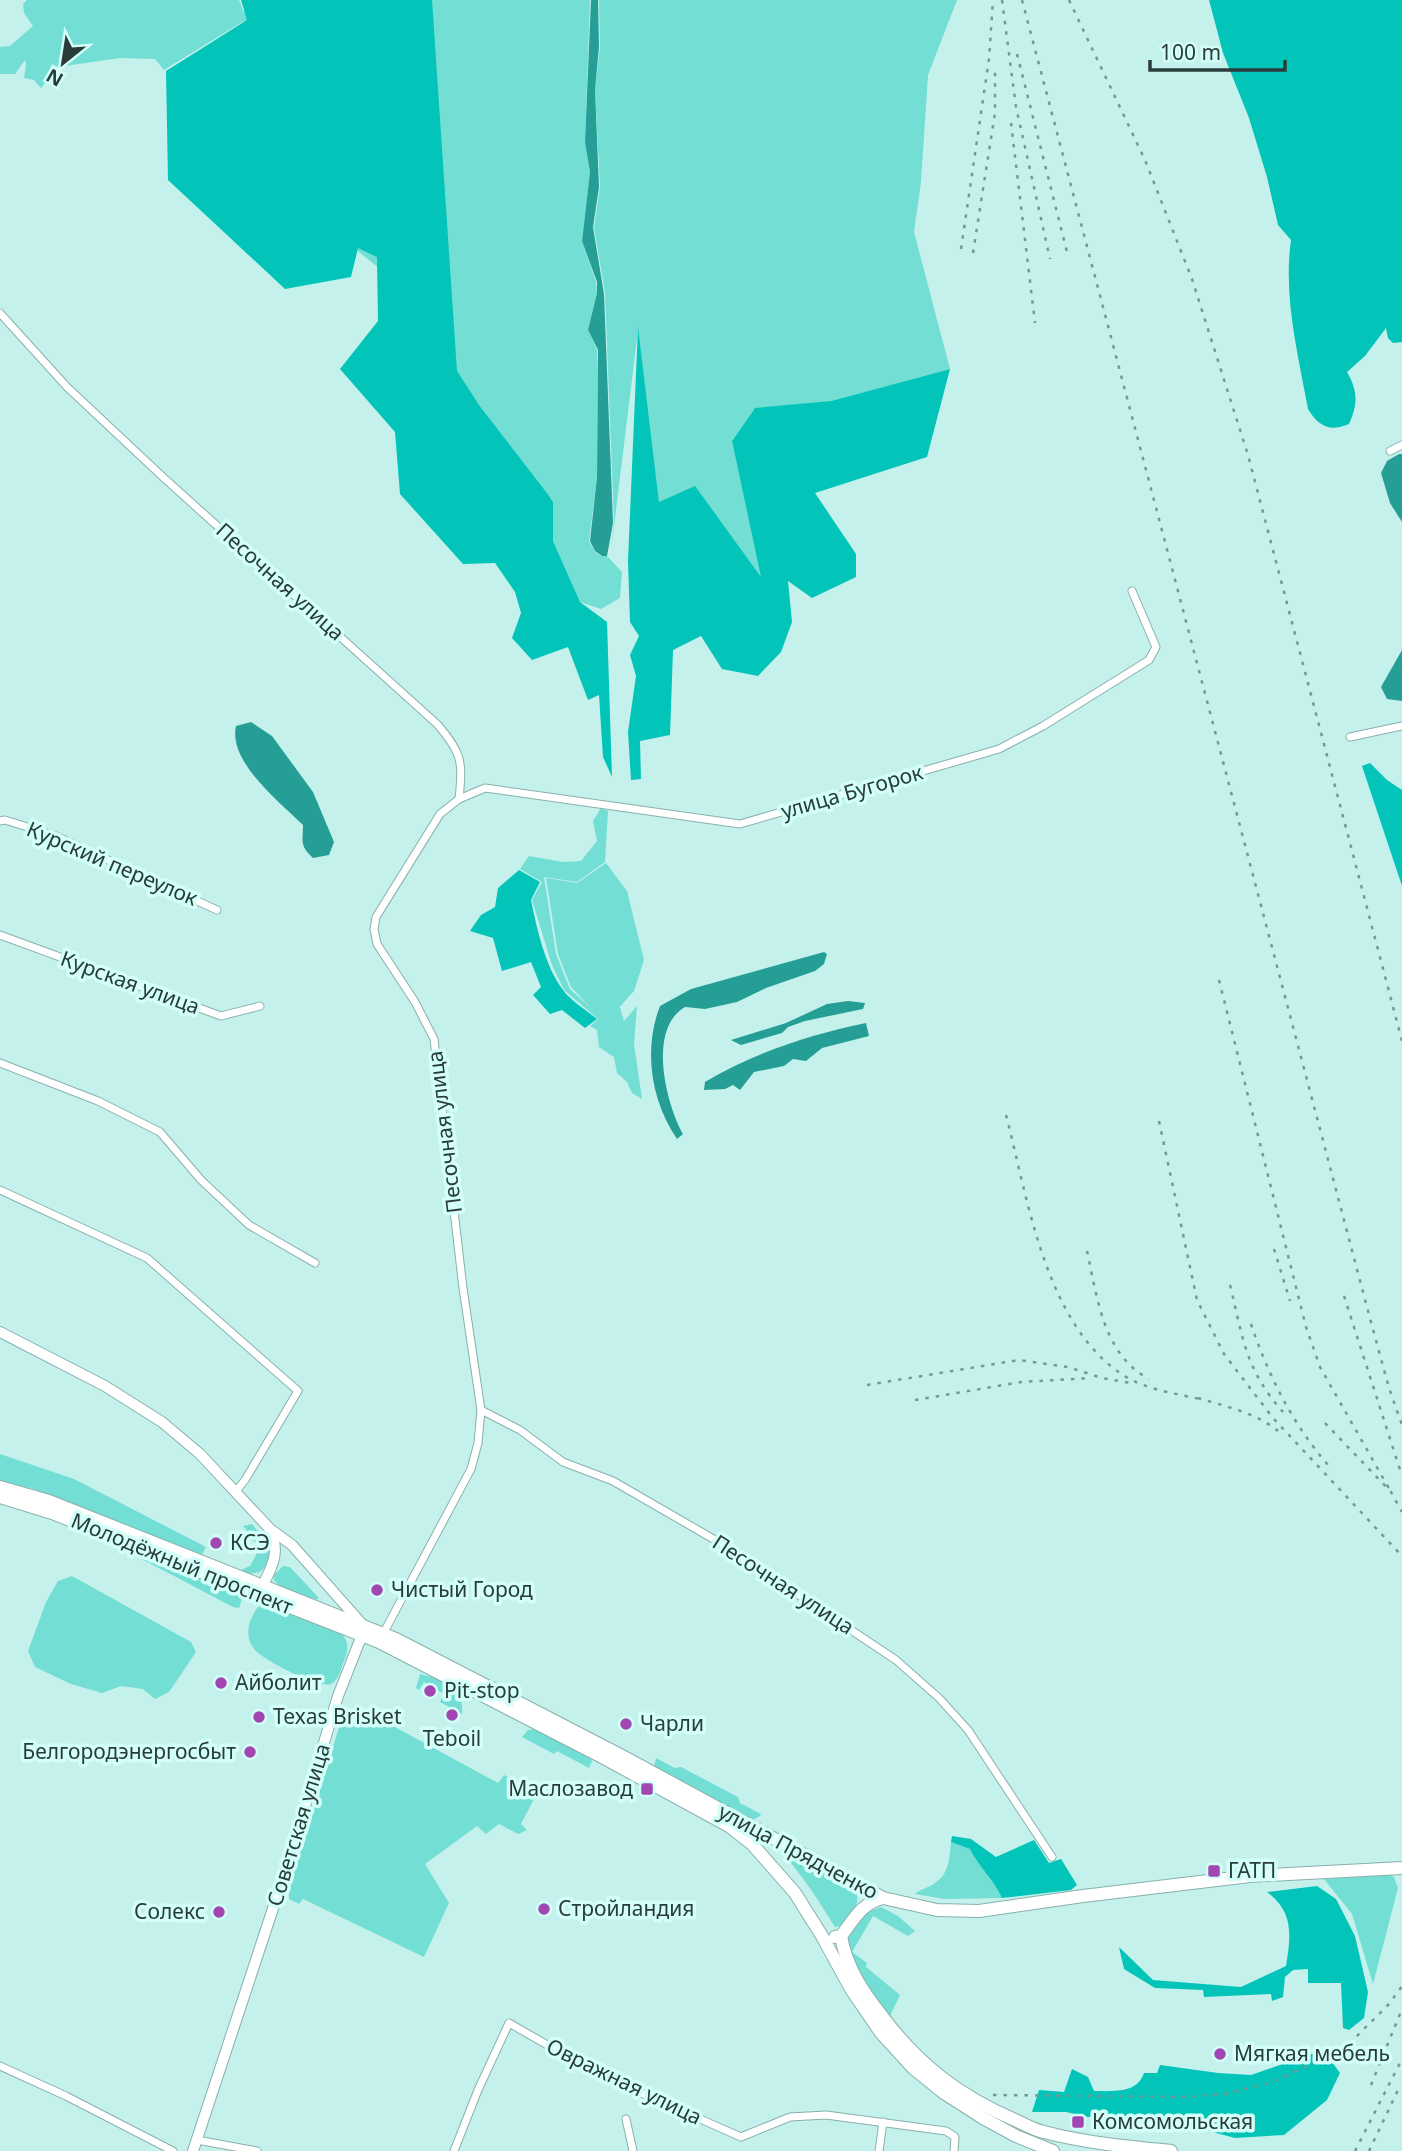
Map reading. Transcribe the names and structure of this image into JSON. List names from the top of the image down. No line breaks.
{"streets":{"main road":["Молодёжный проспект","Советская улица","улица Прядченко"],"street":["Песочная улица","улица Бугорок","Курский переулок","Курская улица","Овражная улица"]},"crossings":[["Песочная улица","улица Бугорок"],["Молодёжный проспект","Советская улица"],["Молодёжный проспект","улица Прядченко"],["Советская улица","улица Прядченко"]],"places":{"other":["КСЭ","Чистый Город","Айболит","Pit-stop","Teboil","Texas Brisket","Чарли","Белгородэнергосбыт","Стройландия","Солекс","Мягкая мебель"],"transit":["Маслозавод","ГАТП","Комсомольская"]},"scale_bar":"100 m","north":"bottom left"}
